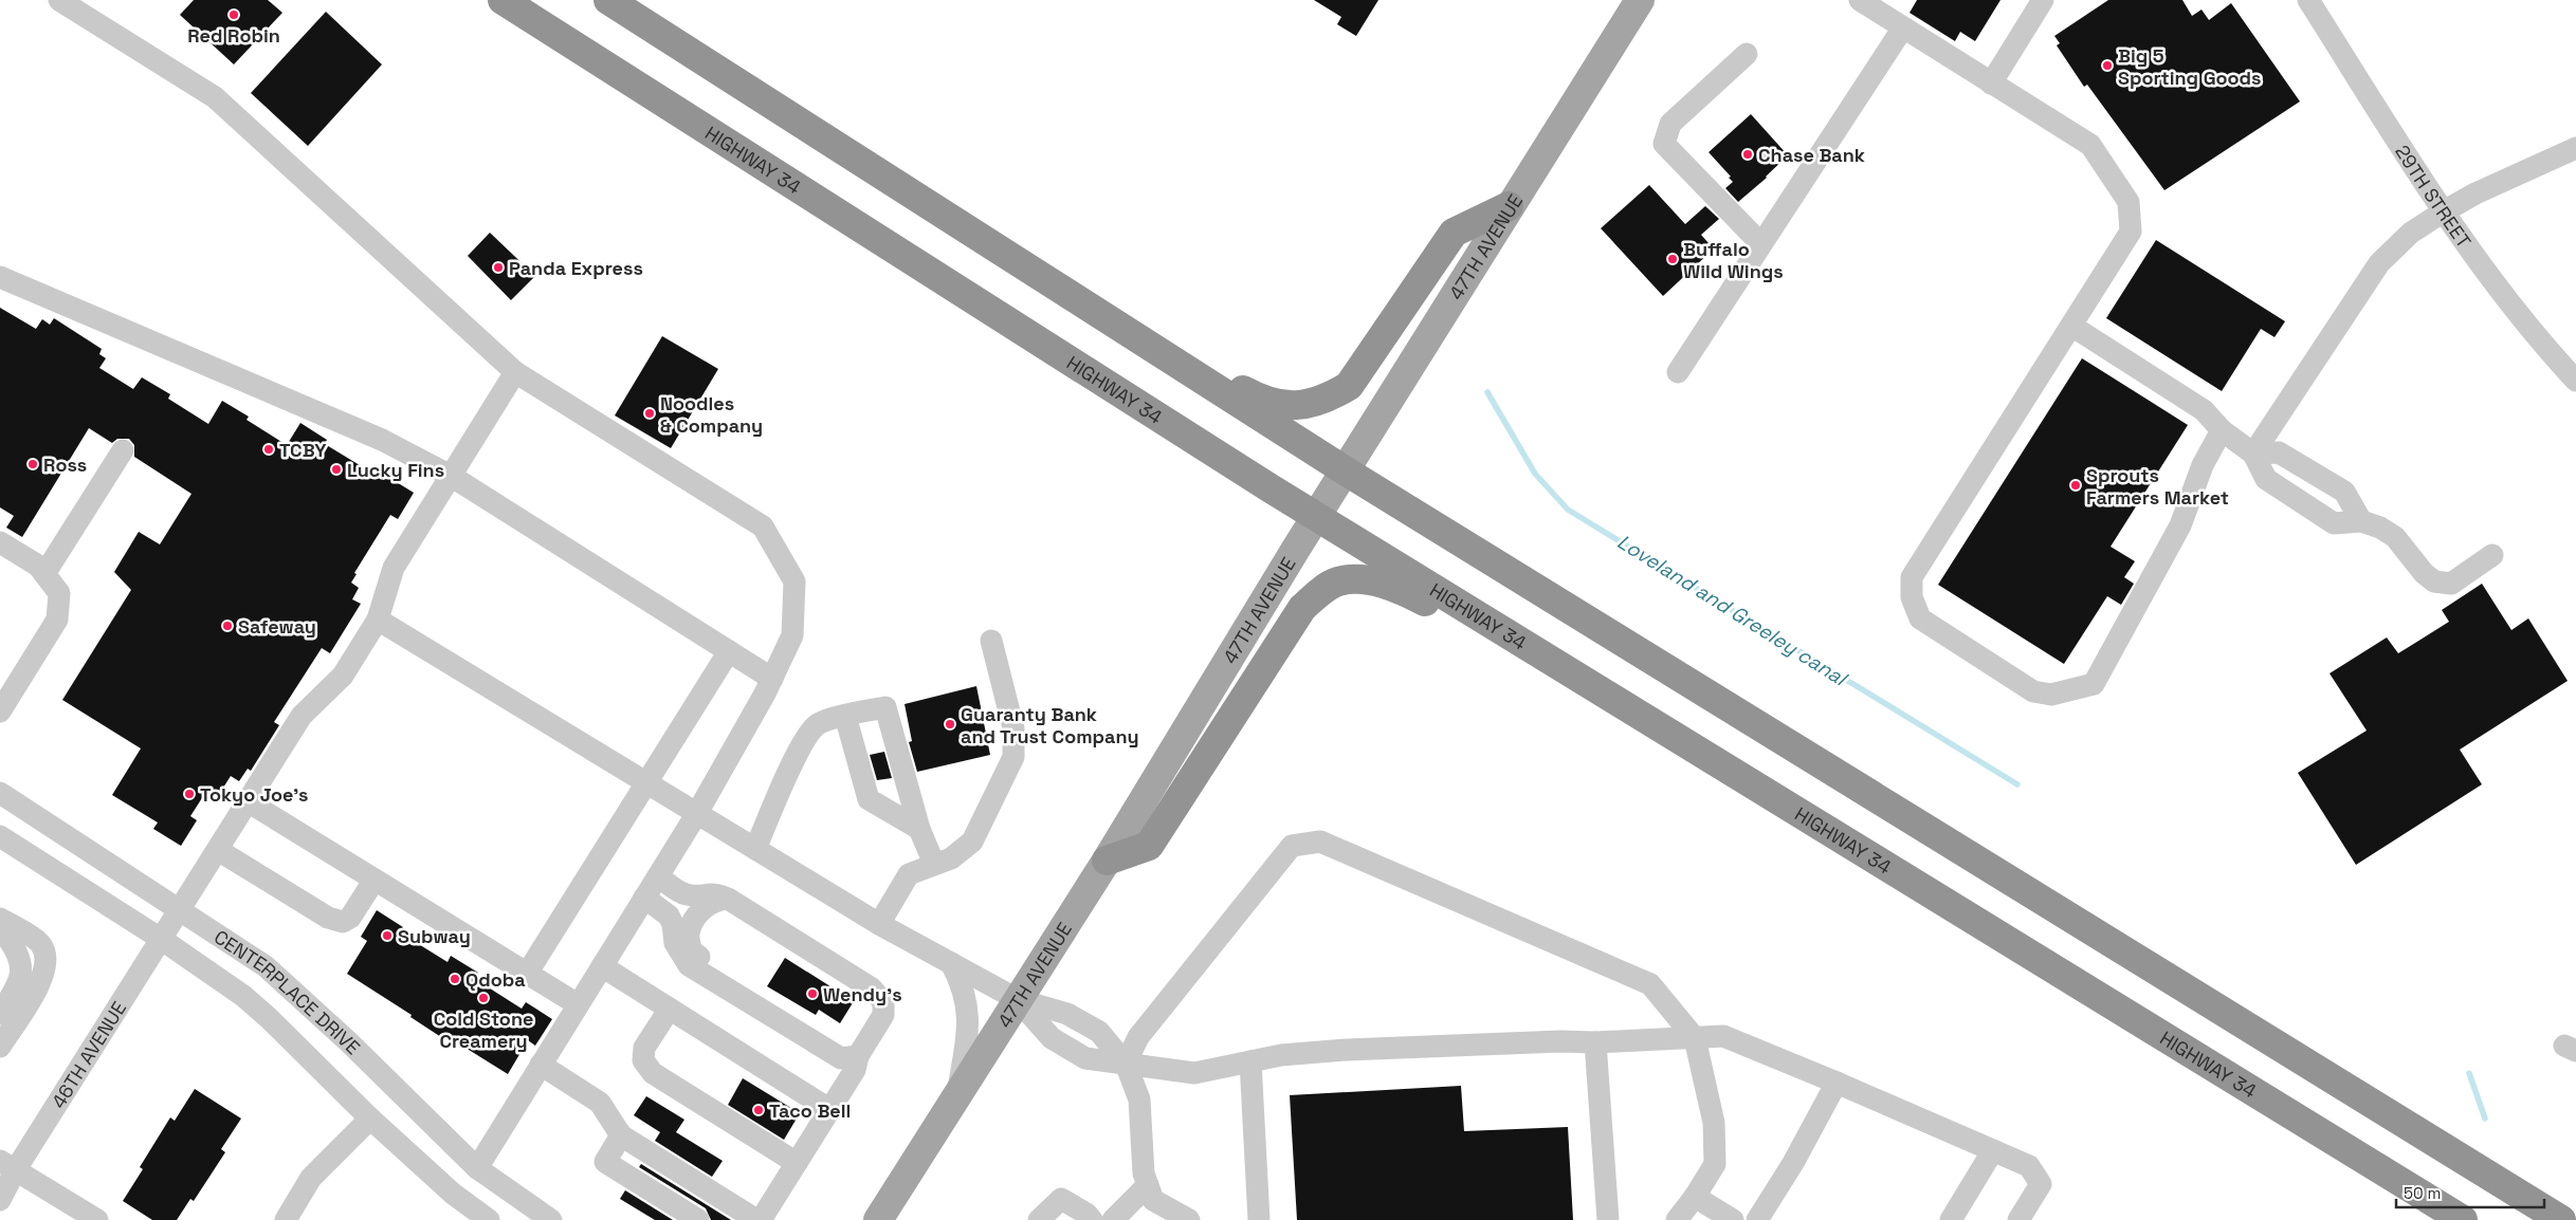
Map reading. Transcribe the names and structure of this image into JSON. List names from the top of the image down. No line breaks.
{"streets":{"highway":["HIGHWAY 34"],"main road":["47TH AVENUE"],"street":["29TH STREET","CENTERPLACE DRIVE","46TH AVENUE"]},"crossings":[["HIGHWAY 34","47TH AVENUE"],["CENTERPLACE DRIVE","46TH AVENUE"]],"water":["Loveland and Greeley canal"],"places":["Red Robin","Big 5 Sporting Goods","Chase Bank","Buffalo Wild Wings","Panda Express","Noodles & Company","TCBY","Ross","Lucky Fins","Sprouts Farmers Market","Safeway","Guaranty Bank and Trust Company","Tokyo Joe's","Subway","Qdoba","Wendy's","Cold Stone Creamery","Taco Bell"],"scale_bar":"50 m"}
